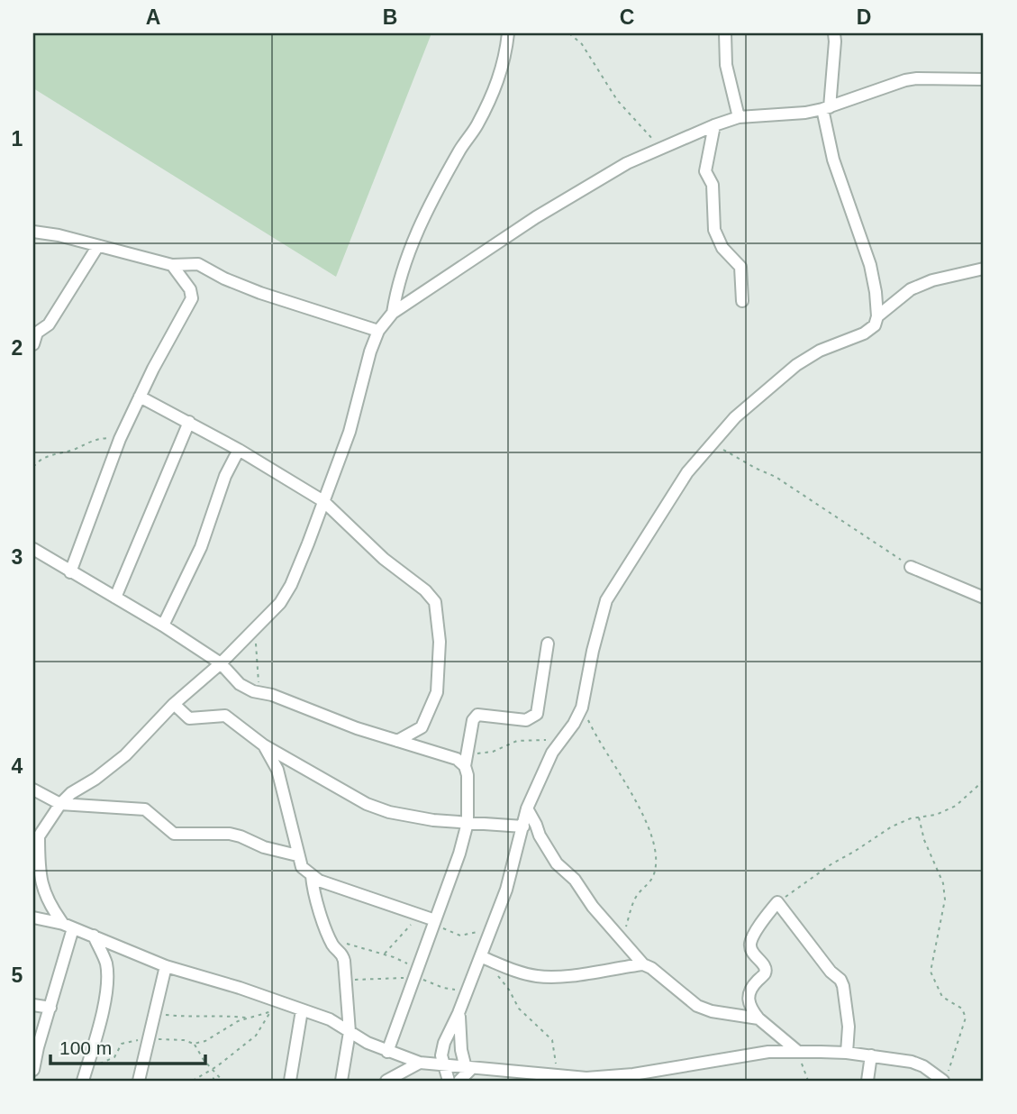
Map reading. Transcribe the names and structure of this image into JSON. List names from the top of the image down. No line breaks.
{"scale_bar":"100 m","grid":{"columns":["A","B","C","D"],"rows":["1","2","3","4","5"]}}
